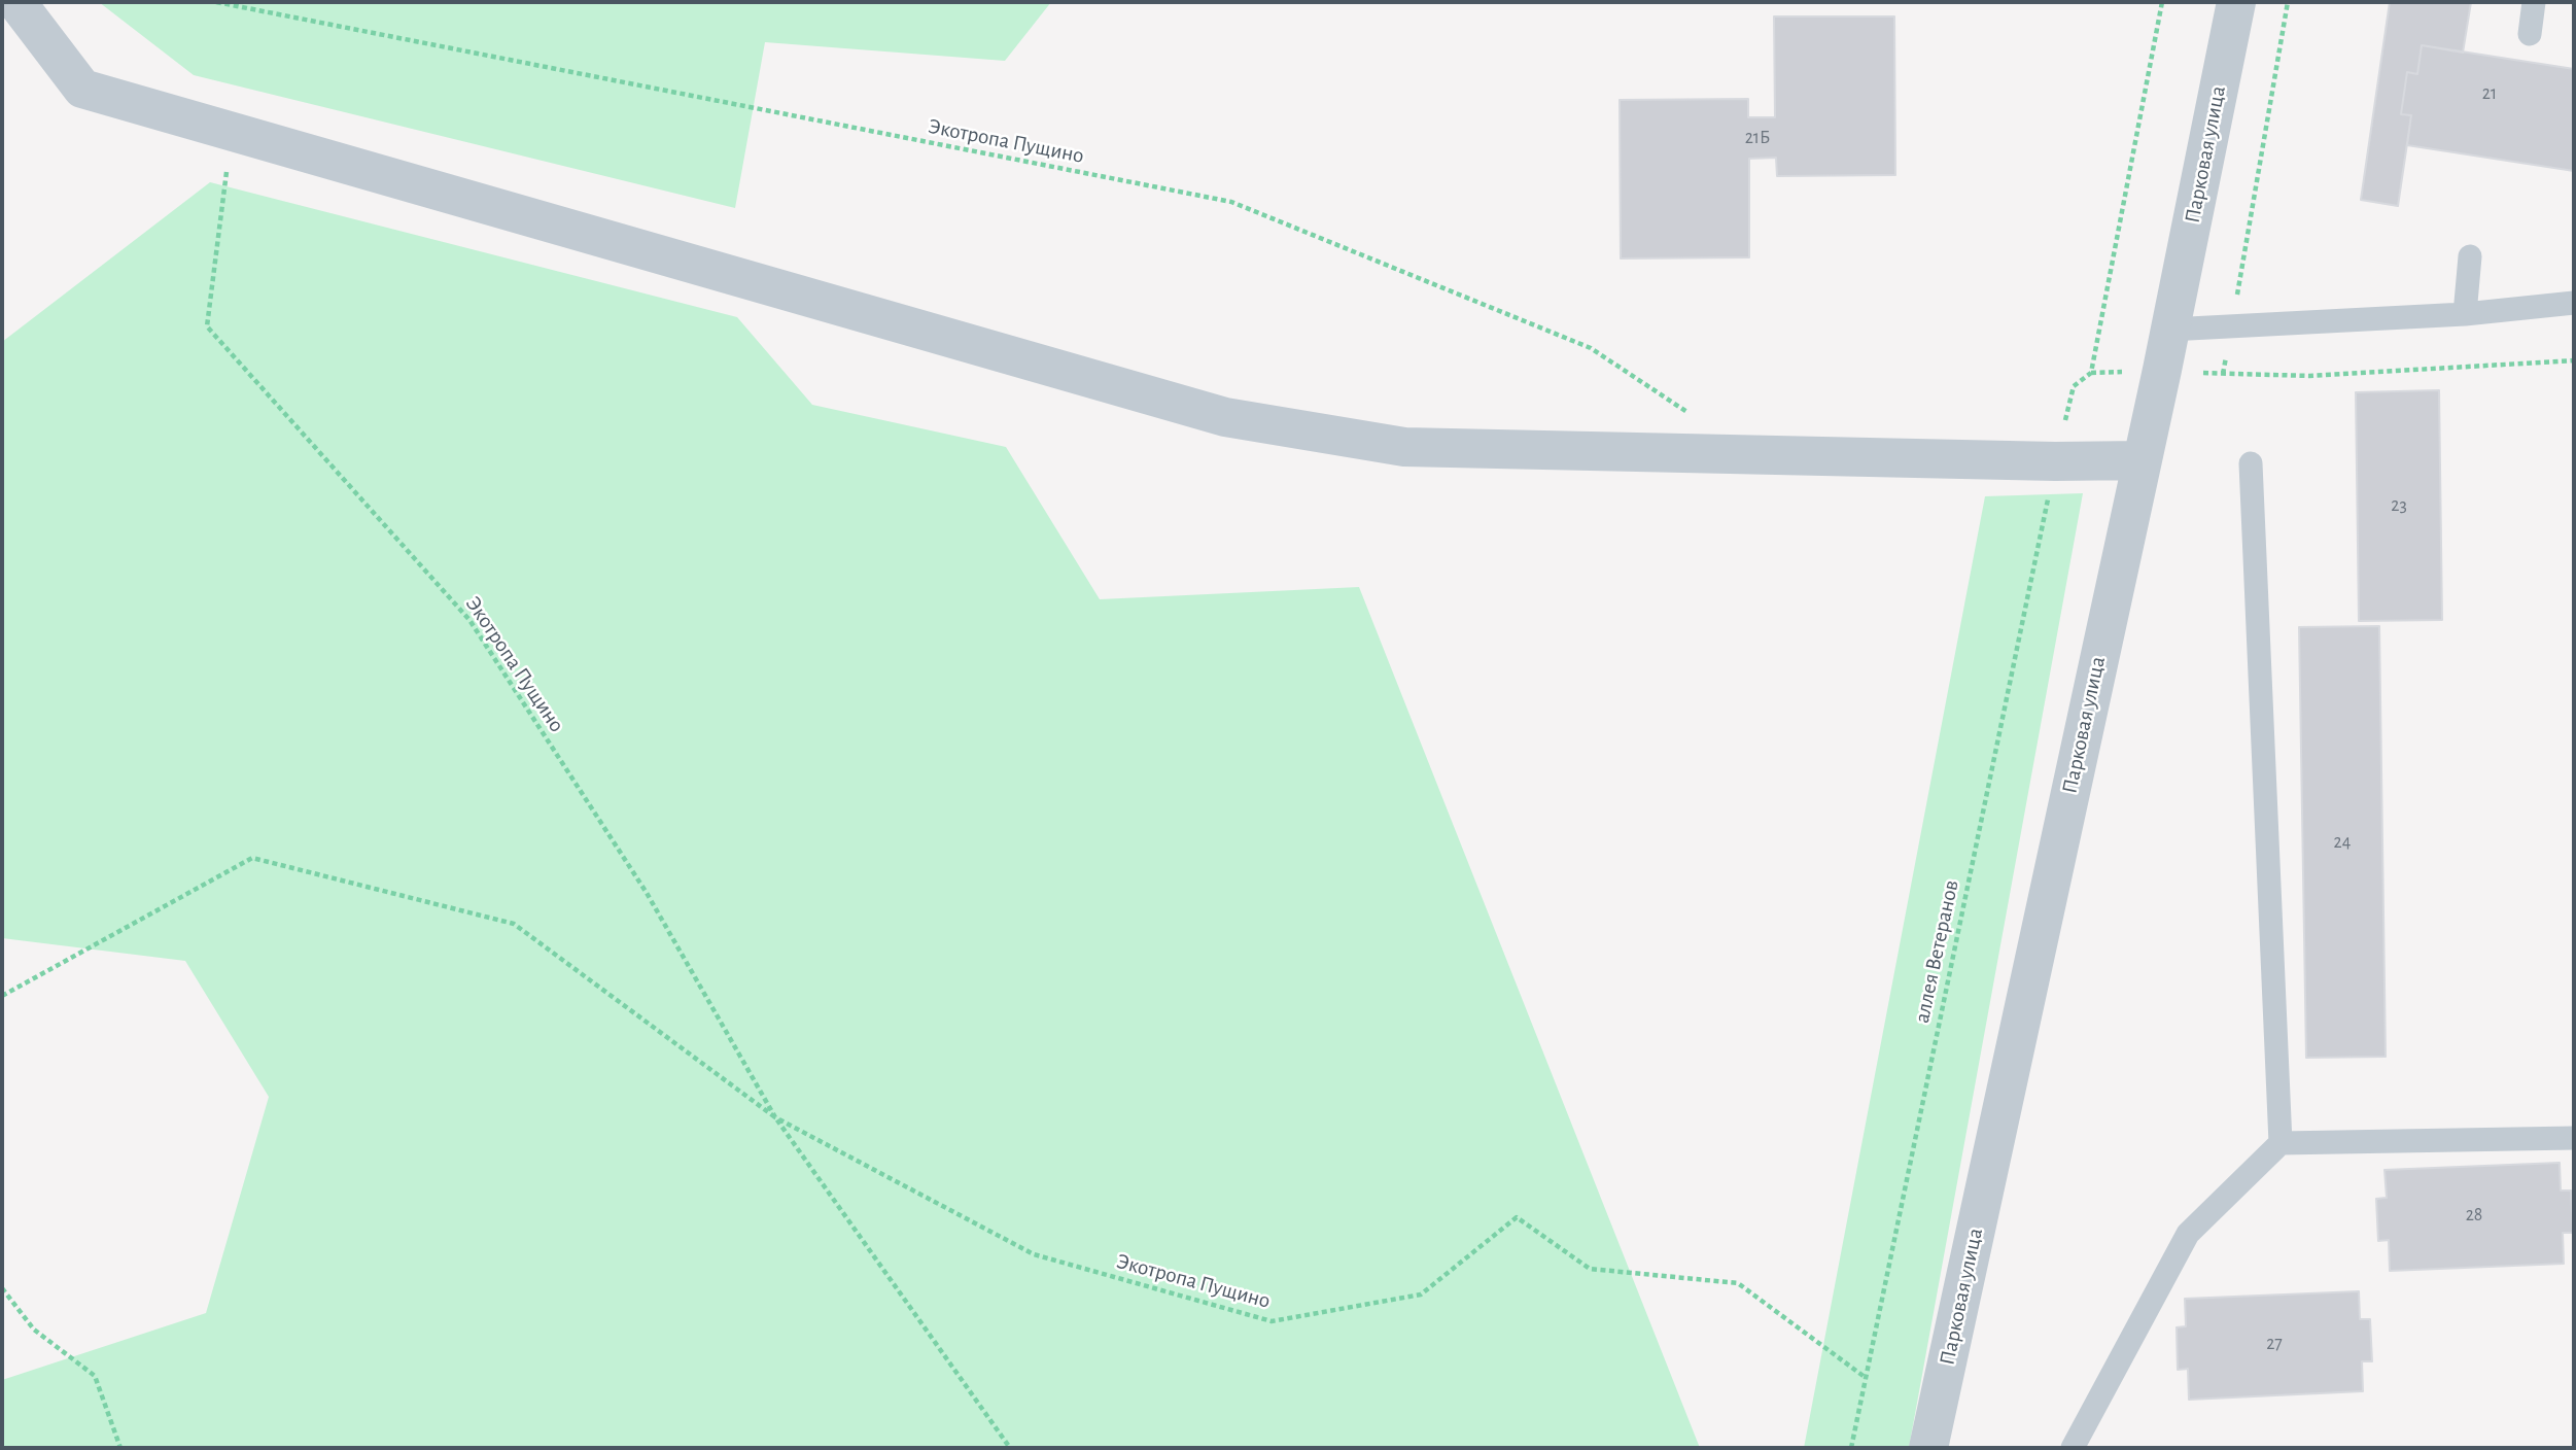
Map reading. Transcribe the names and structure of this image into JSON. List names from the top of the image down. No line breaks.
{"streets":{"street":["Парковая улица"],"path":["Экотропа Пущино","аллея Ветеранов"]},"crossings":[["Экотропа Пущино","аллея Ветеранов"]],"house_numbers":["21","21Б","23","24","28","27"]}
